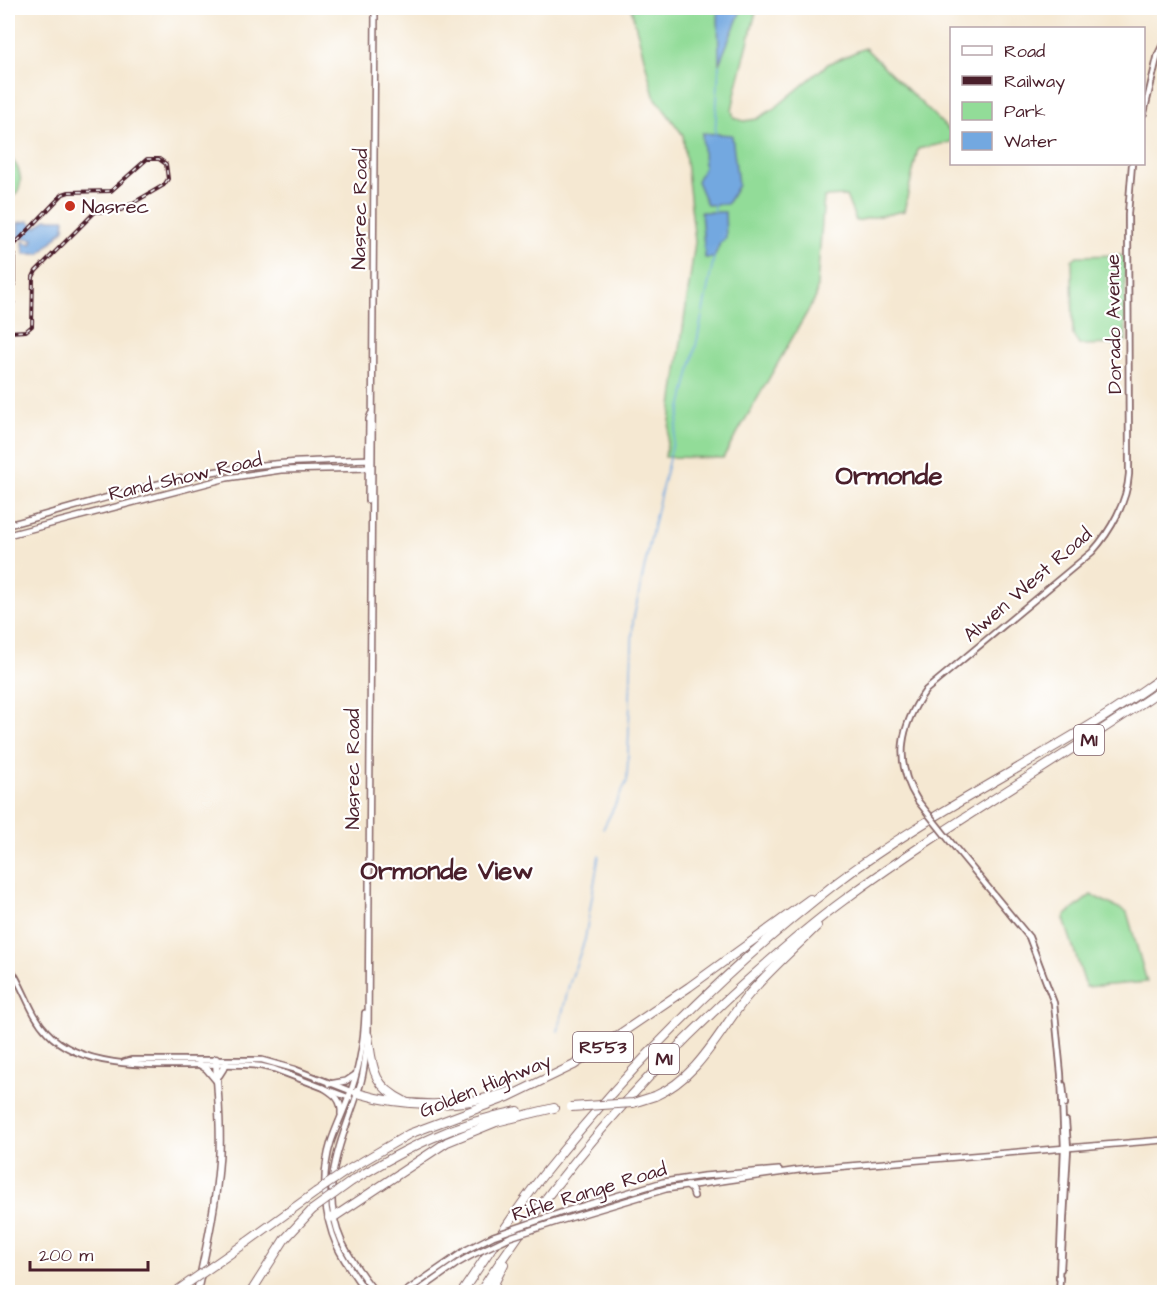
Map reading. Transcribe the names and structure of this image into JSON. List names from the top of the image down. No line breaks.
{"streets":{"highway":["M1","R553","Golden Highway"],"main road":["Nasrec Road","Rand Show Road","Rifle Range Road"],"street":["Dorado Avenue","Alwen West Road"]},"crossings":[["Nasrec Road","Rand Show Road"],["Dorado Avenue","Alwen West Road"],["Alwen West Road","Rifle Range Road"],["M1","Golden Highway"]],"districts":["Ormonde","Ormonde View"],"places":["Nasrec"],"legend":["Road","Railway","Park","Water"],"scale_bar":"200 m"}
